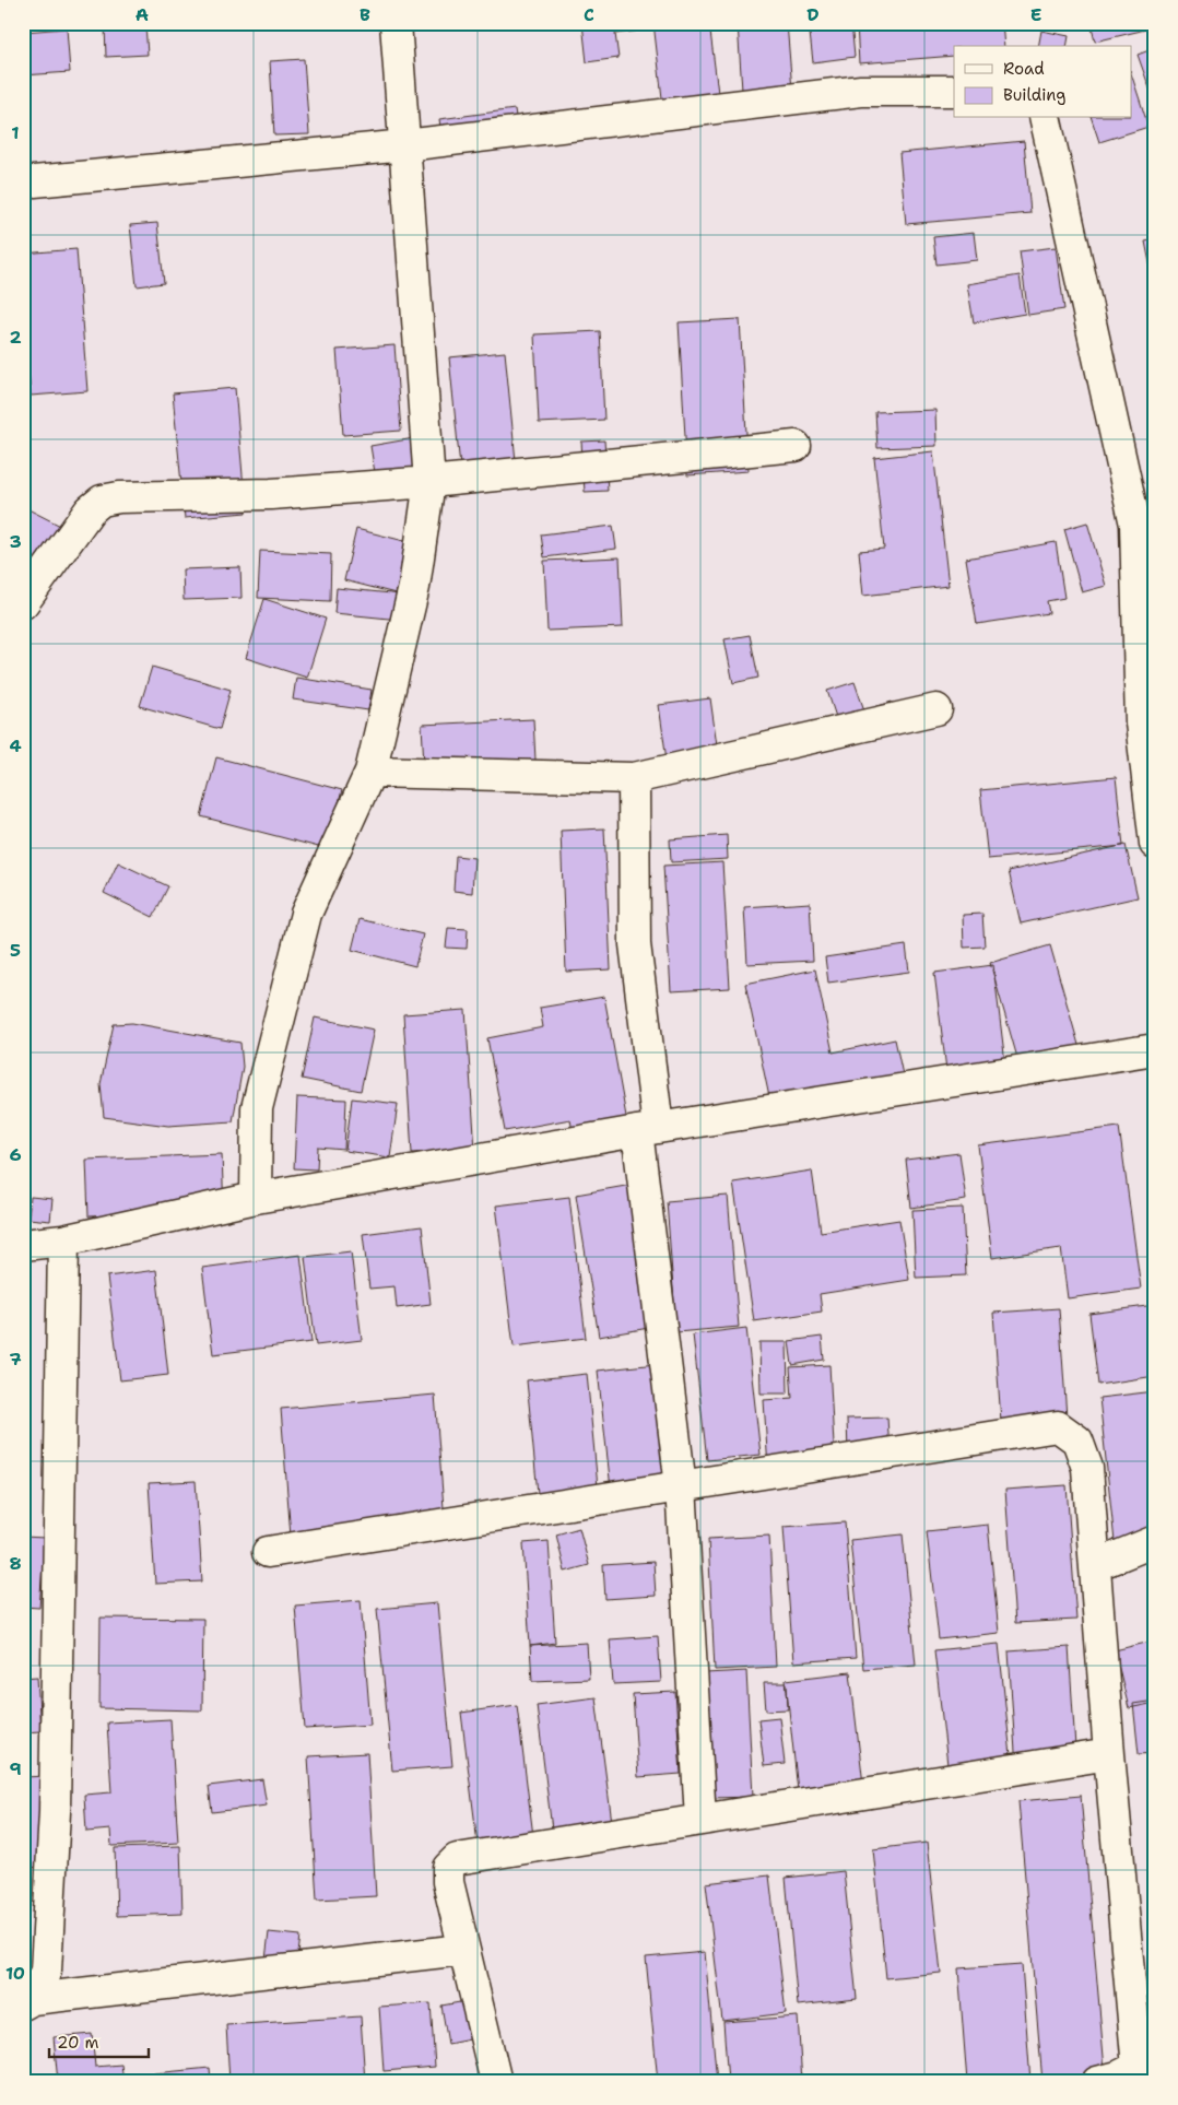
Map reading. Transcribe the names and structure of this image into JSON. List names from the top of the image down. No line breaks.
{"legend":["Road","Building"],"scale_bar":"20 m","grid":{"columns":["A","B","C","D","E"],"rows":["1","2","3","4","5","6","7","8","9","10"]}}
